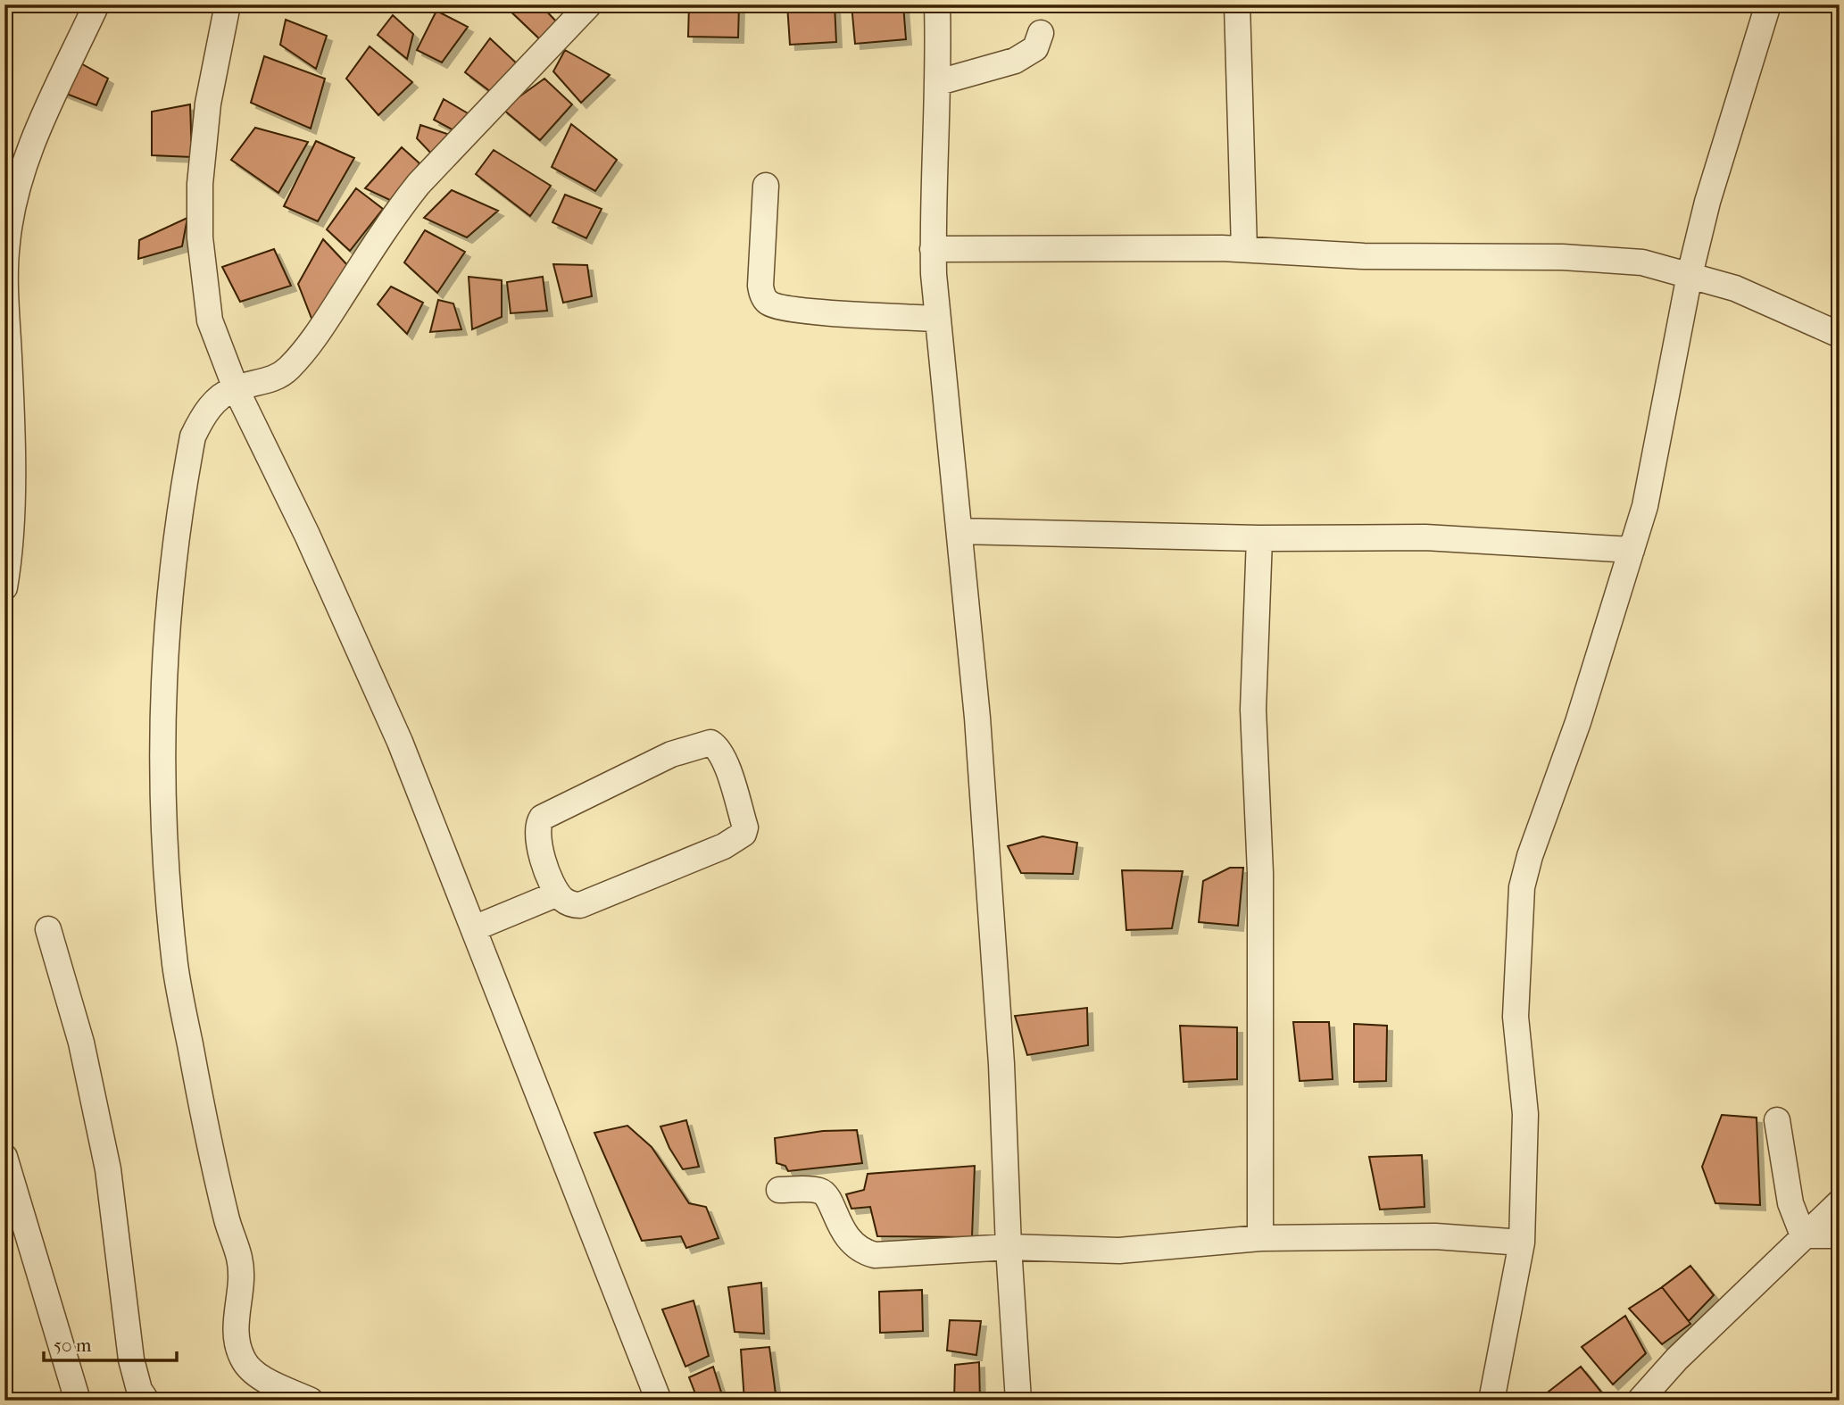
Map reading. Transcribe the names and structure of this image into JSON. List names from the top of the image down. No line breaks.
{"scale_bar":"50 m"}
